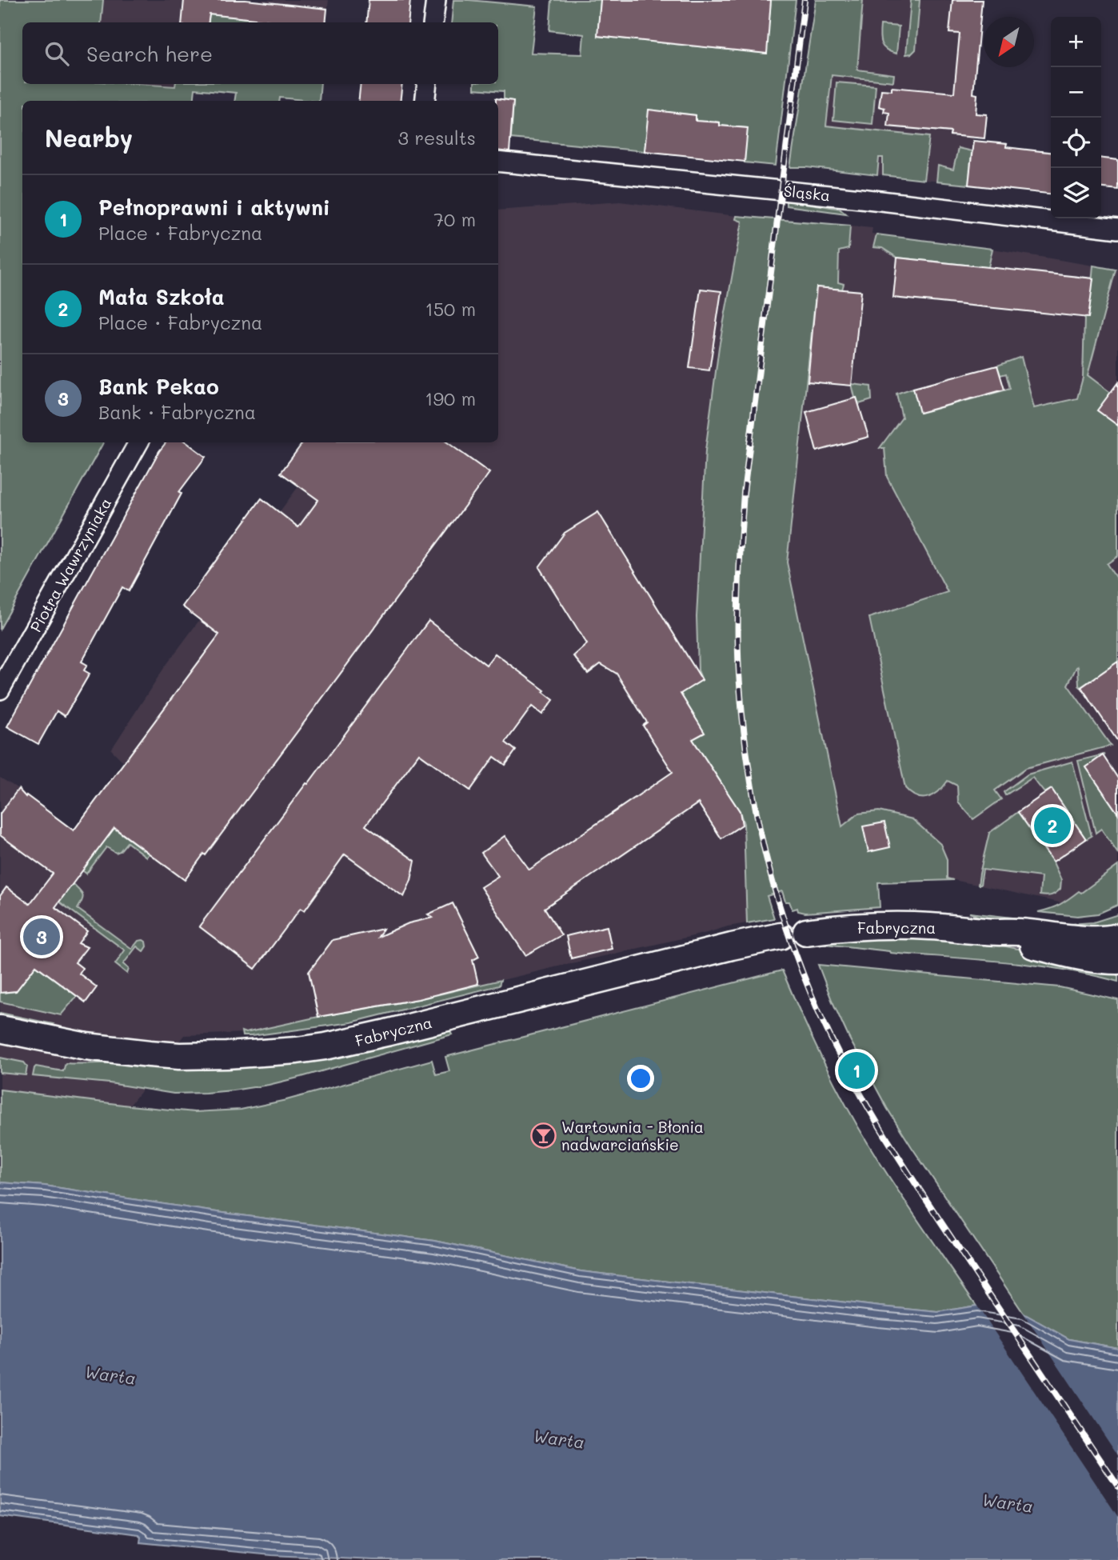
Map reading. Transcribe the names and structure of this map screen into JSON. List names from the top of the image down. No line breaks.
{"streets":{"street":["Śląska","Piotra Wawrzyniaka","Fabryczna"]},"water":["Warta"],"places":{"bar":["Wartownia - Błonia nadwarciańskie"]},"north":"bottom left","page":{"map_buttons":["+","−"],"search":"Search here","heading":["Nearby","3 results"],"list":[{"mark":"1","name":"Pełnoprawni i aktywni","note":"Place · Fabryczna","value":"70 m"},{"mark":"2","name":"Mała Szkoła","note":"Place · Fabryczna","value":"150 m"},{"mark":"3","name":"Bank Pekao","note":"Bank · Fabryczna","value":"190 m"}],"pins":["2","3","1"]}}
